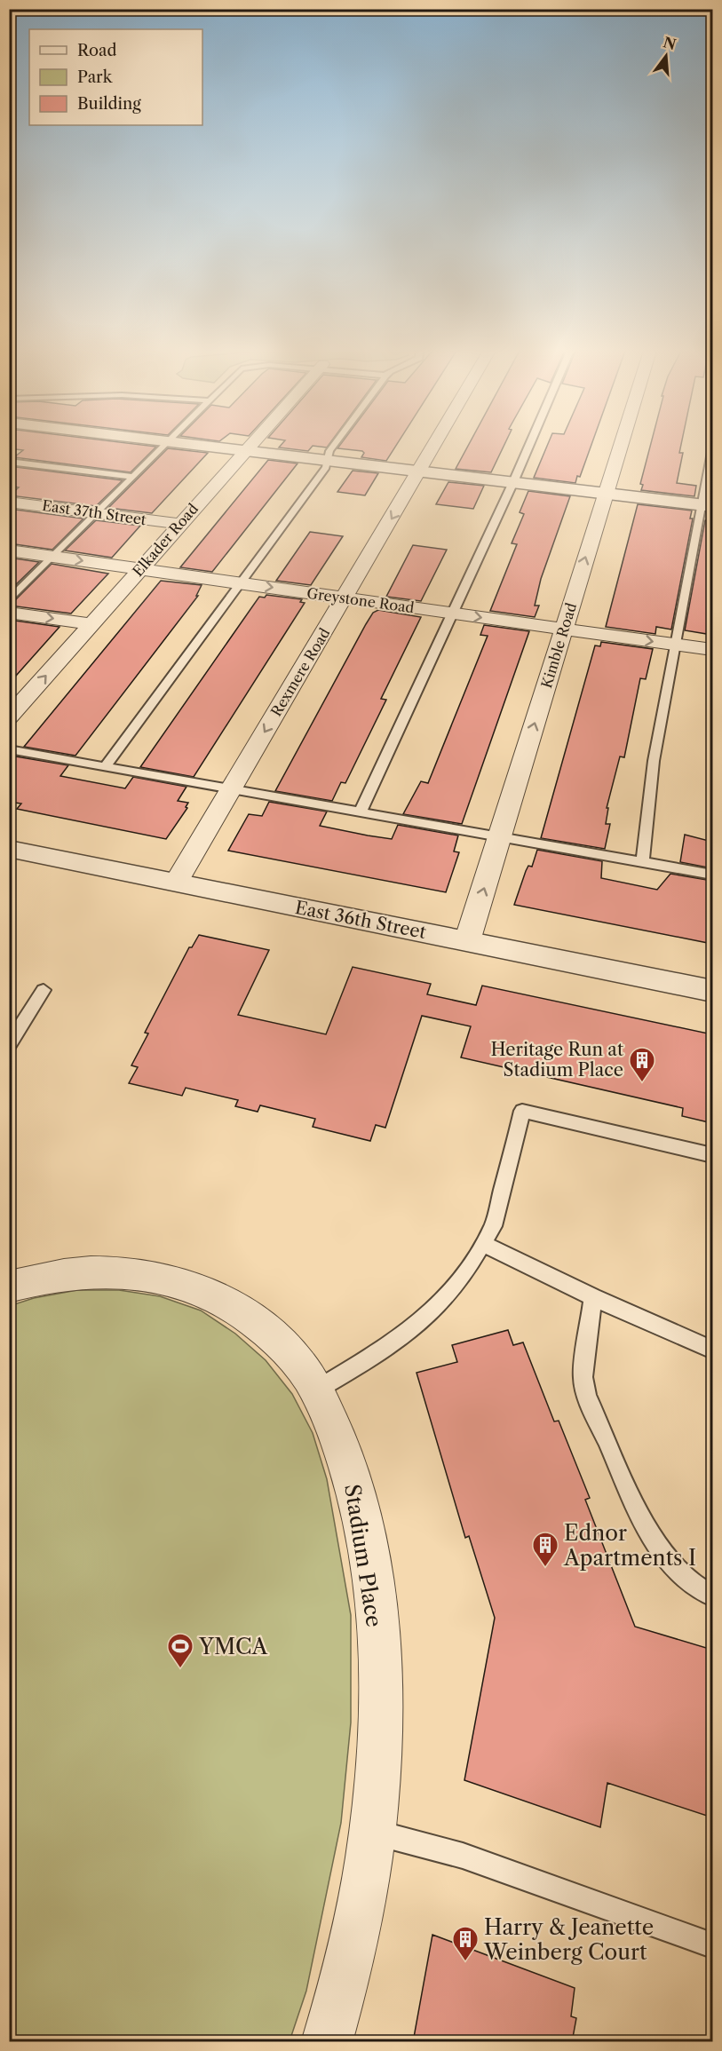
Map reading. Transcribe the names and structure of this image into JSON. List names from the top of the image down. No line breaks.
{"streets":{"street":["East 37th Street","Elkader Road","Greystone Road","Kimble Road","Rexmere Road","East 36th Street","Stadium Place"]},"crossings":[["East 37th Street","Elkader Road"],["Elkader Road","Greystone Road"],["Greystone Road","Kimble Road"],["Greystone Road","Rexmere Road"],["Kimble Road","East 36th Street"],["Rexmere Road","East 36th Street"]],"one_way":["Kimble Road","Rexmere Road"],"places":{"building":["Heritage Run at Stadium Place","Ednor Apartments I","Harry & Jeanette Weinberg Court"],"sports":["YMCA"]},"legend":["Road","Park","Building"],"north":"top"}
